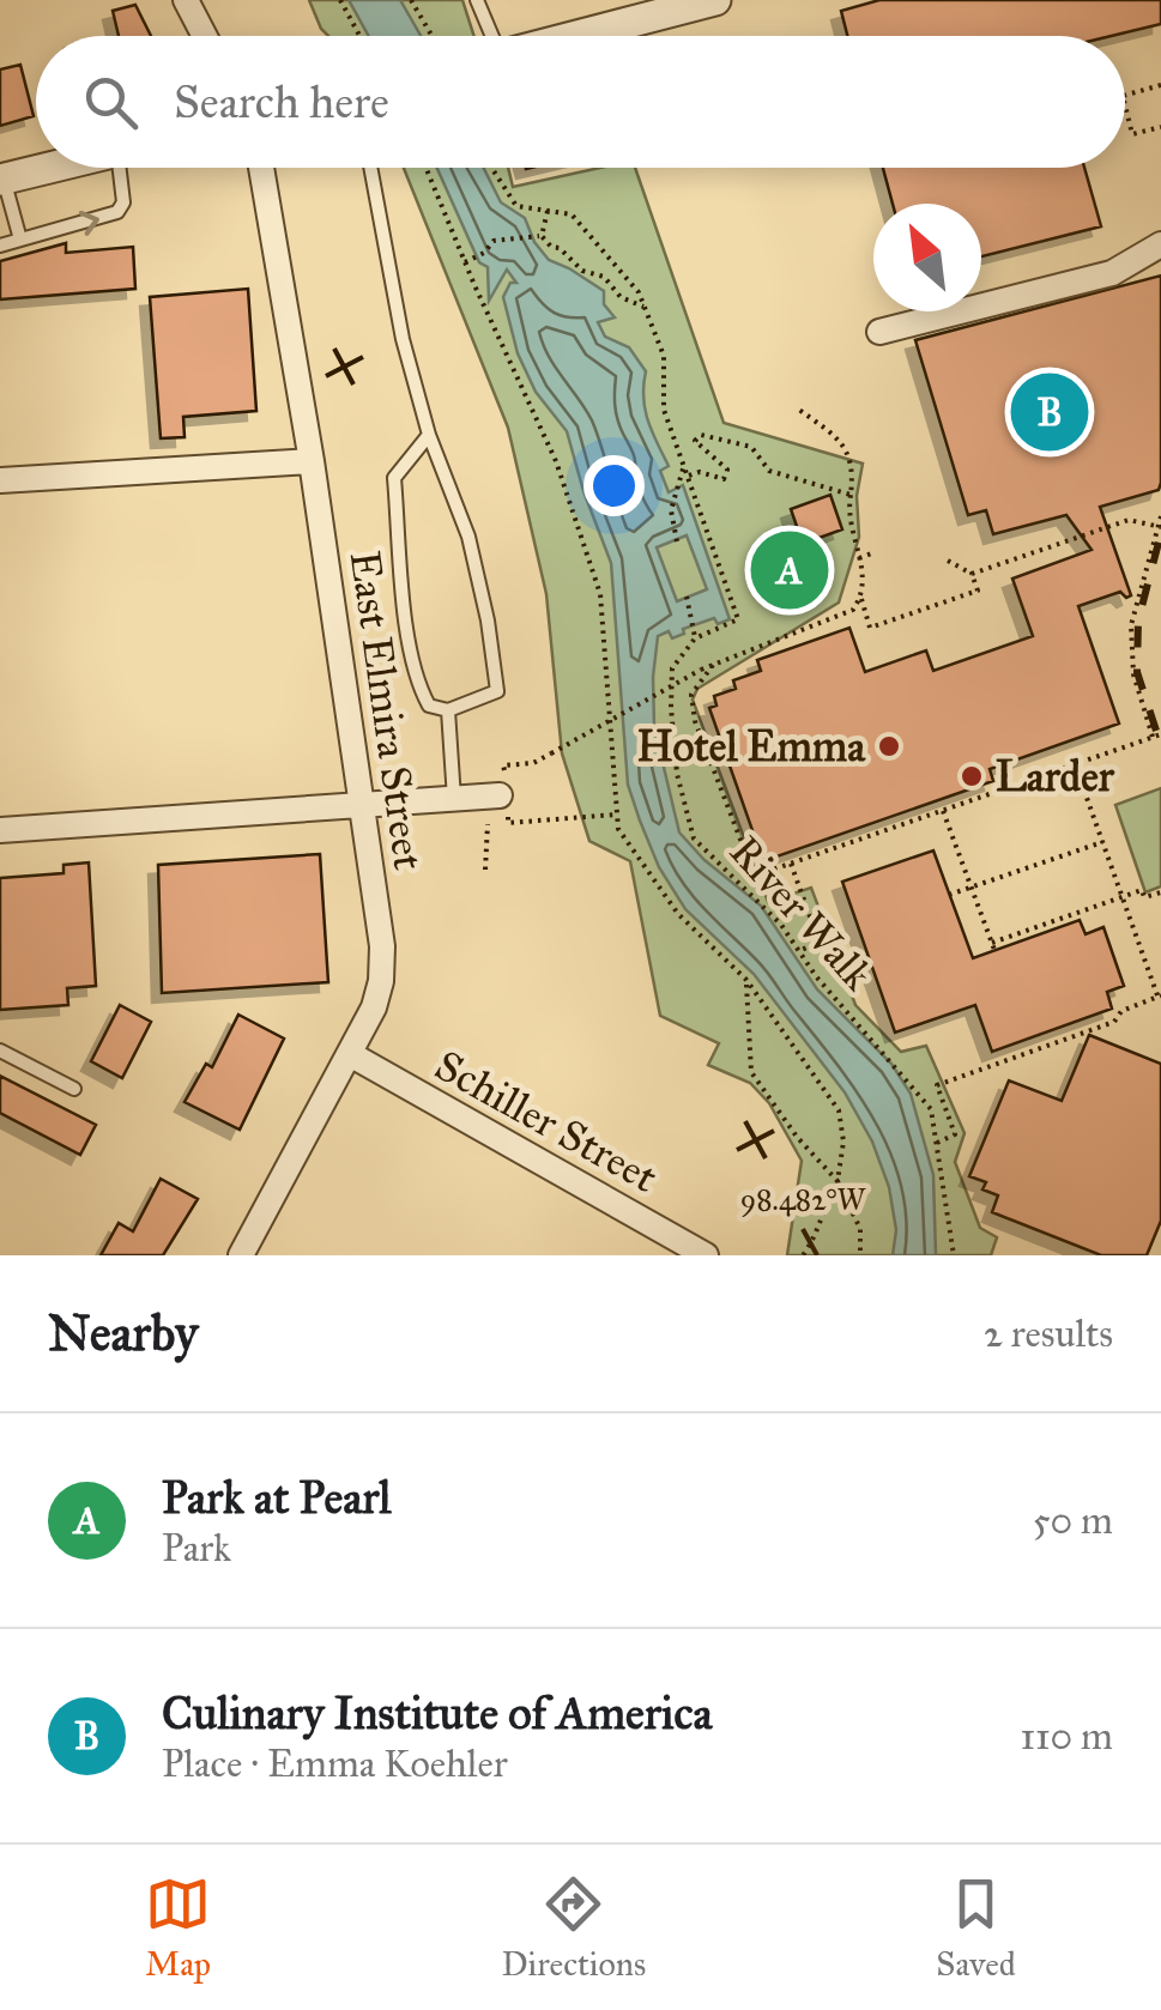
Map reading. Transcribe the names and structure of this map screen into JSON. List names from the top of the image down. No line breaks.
{"streets":{"street":["East Elmira Street","Schiller Street"],"path":["River Walk"]},"crossings":[["East Elmira Street","Schiller Street"]],"places":["Hotel Emma","Larder"],"north":"top left","page":{"search":"Search here","pins":["B","A"],"heading":["Nearby","2 results"],"list":[{"mark":"A","name":"Park at Pearl","note":"Park","value":"50 m"},{"mark":"B","name":"Culinary Institute of America","note":"Place · Emma Koehler","value":"110 m"}],"nav":["Map","Directions","Saved"]},"coordinates":["98.482°W"]}
